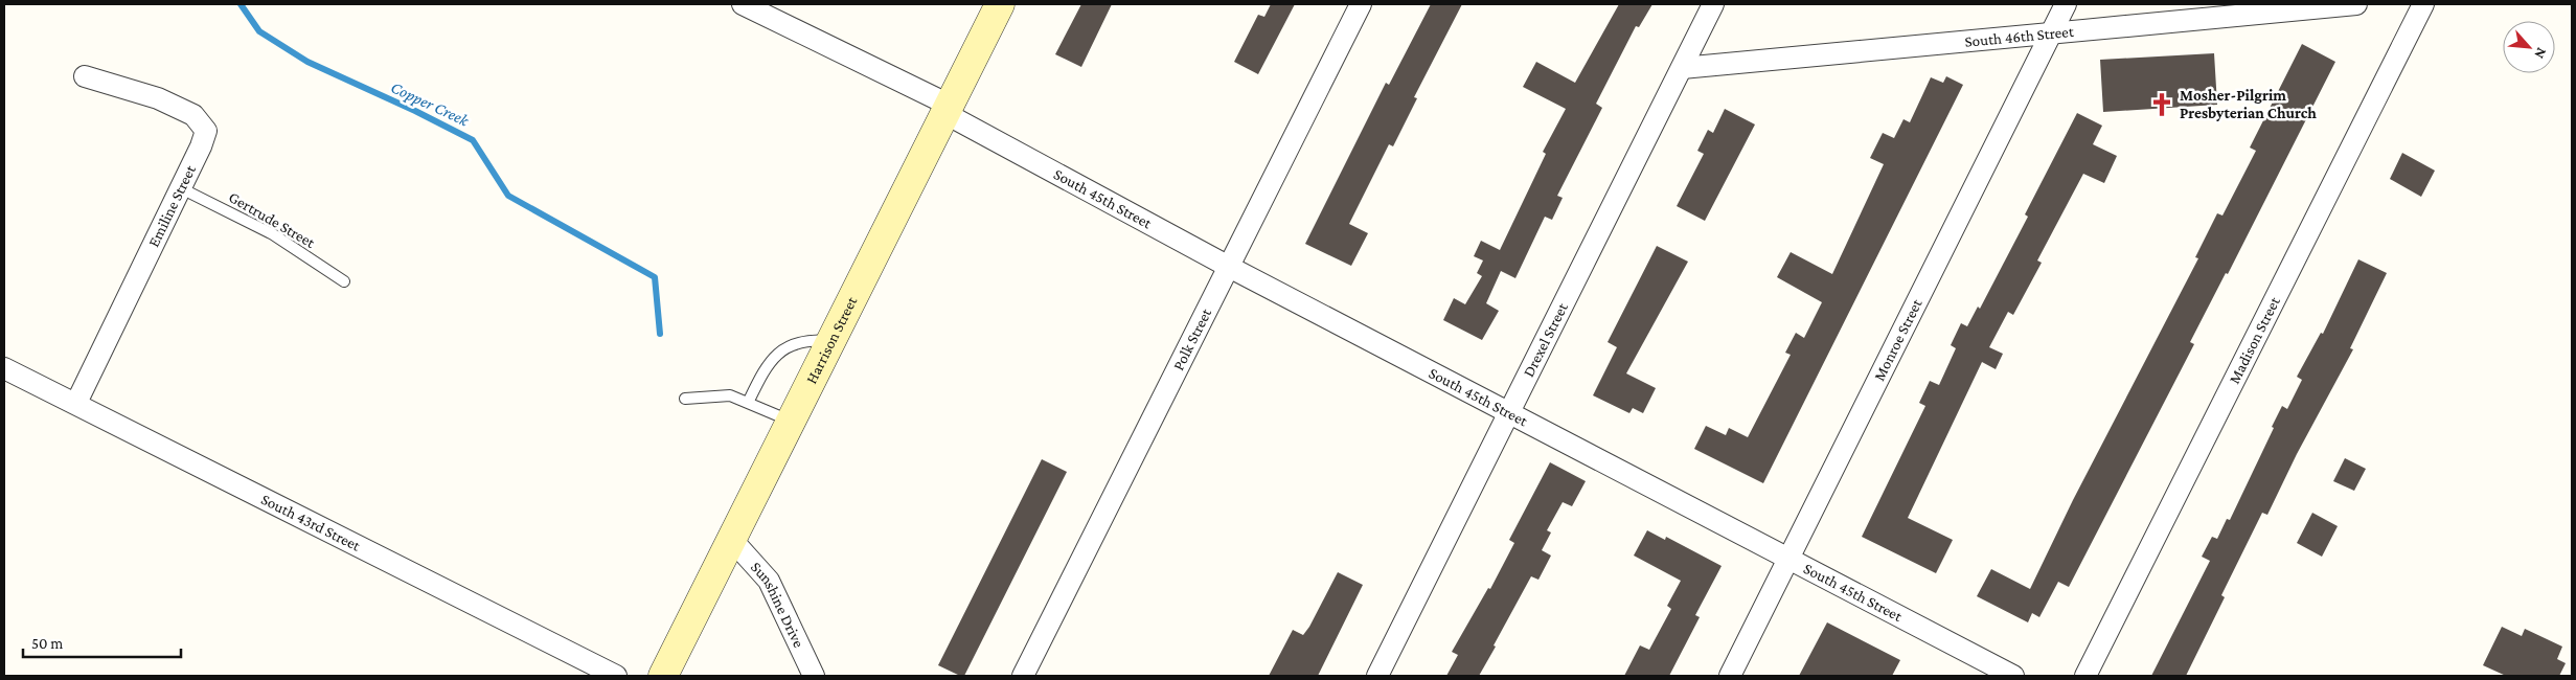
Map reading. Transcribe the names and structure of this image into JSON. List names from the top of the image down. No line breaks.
{"streets":{"main road":["Harrison Street"],"street":["South 46th Street","South 45th Street","Emiline Street","Polk Street","Drexel Street","Monroe Street","Madison Street","South 43rd Street","Sunshine Drive"],"lane":["Gertrude Street"]},"crossings":[["South 46th Street","Drexel Street"],["South 46th Street","Monroe Street"],["South 45th Street","Harrison Street"],["South 45th Street","Polk Street"],["South 45th Street","Drexel Street"],["South 45th Street","Monroe Street"],["Emiline Street","Gertrude Street"],["Emiline Street","South 43rd Street"],["Harrison Street","Sunshine Drive"]],"water":["Copper Creek"],"places":{"church":["Mosher-Pilgrim Presbyterian Church"]},"scale_bar":"50 m","north":"bottom right"}
